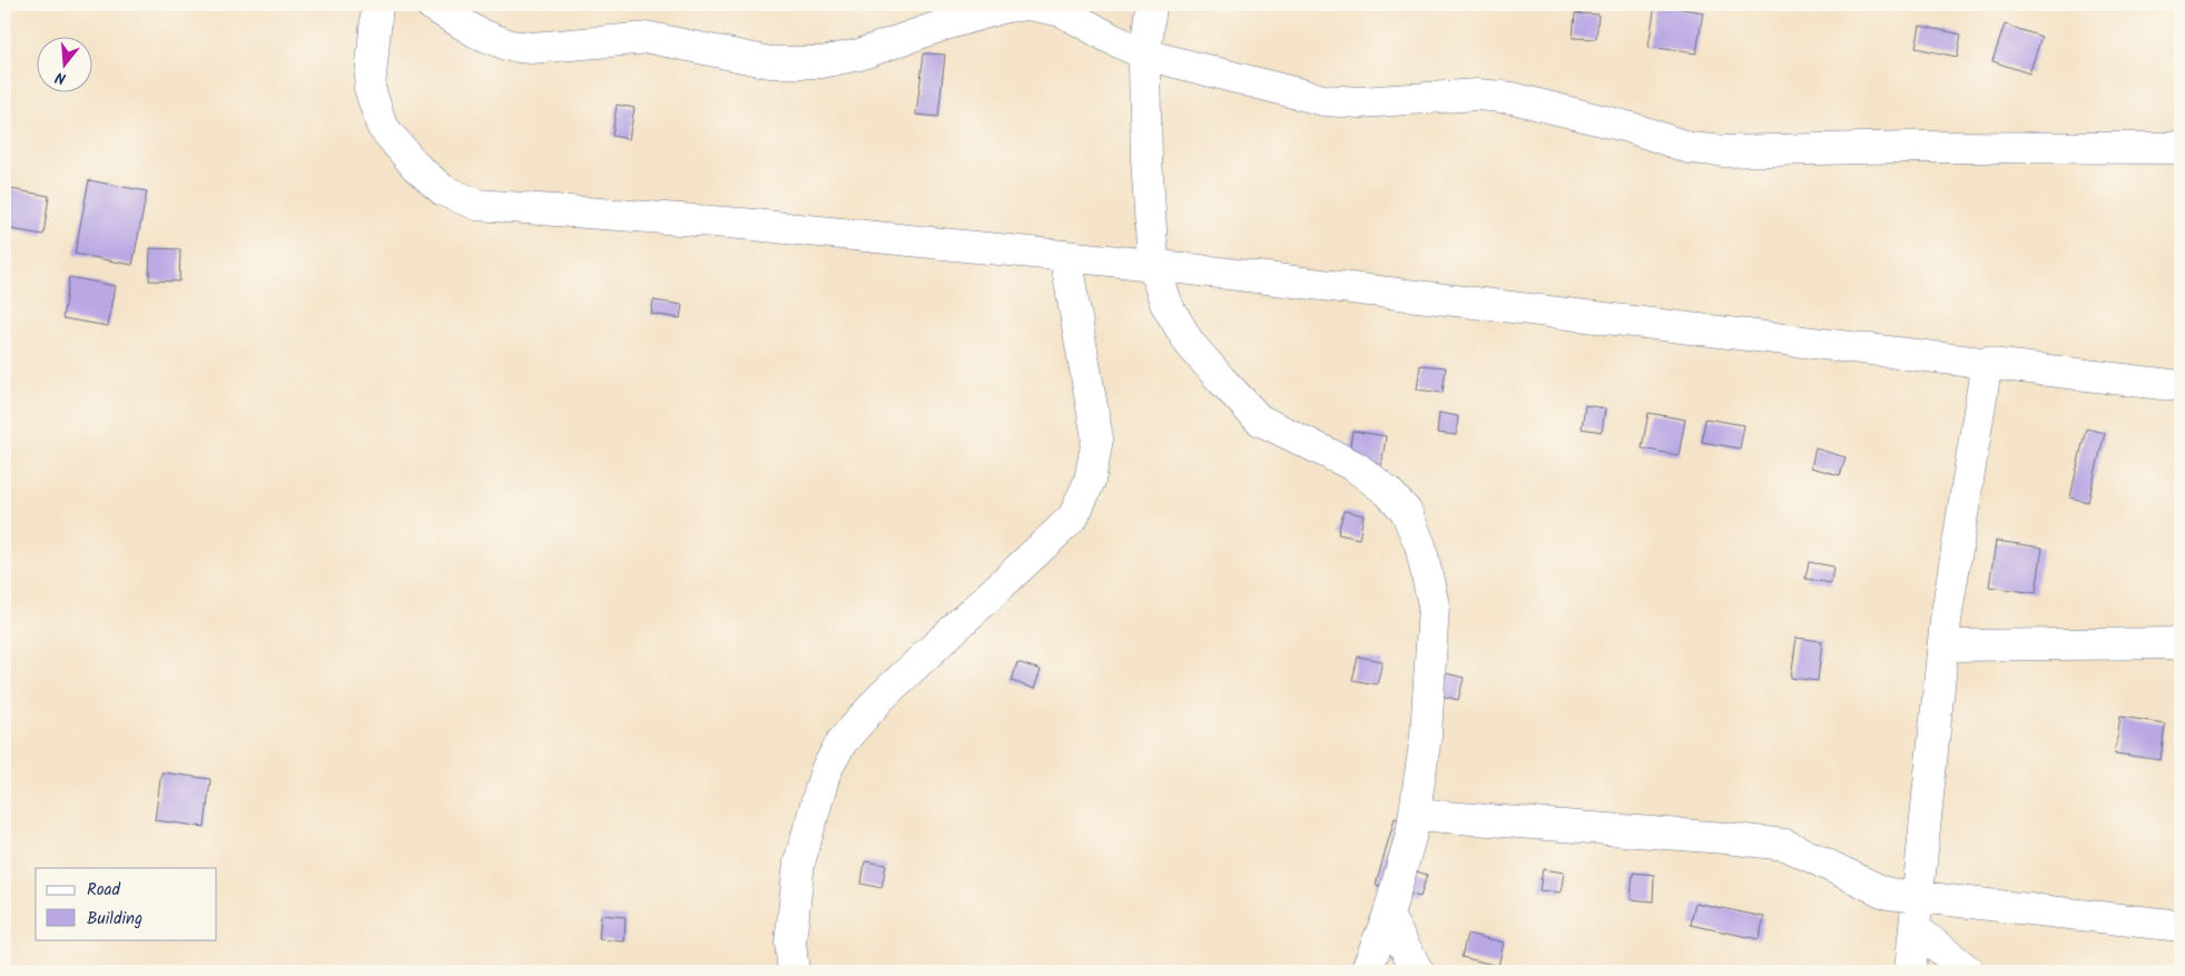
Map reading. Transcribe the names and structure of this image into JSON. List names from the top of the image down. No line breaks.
{"legend":["Road","Building"],"north":"bottom"}
